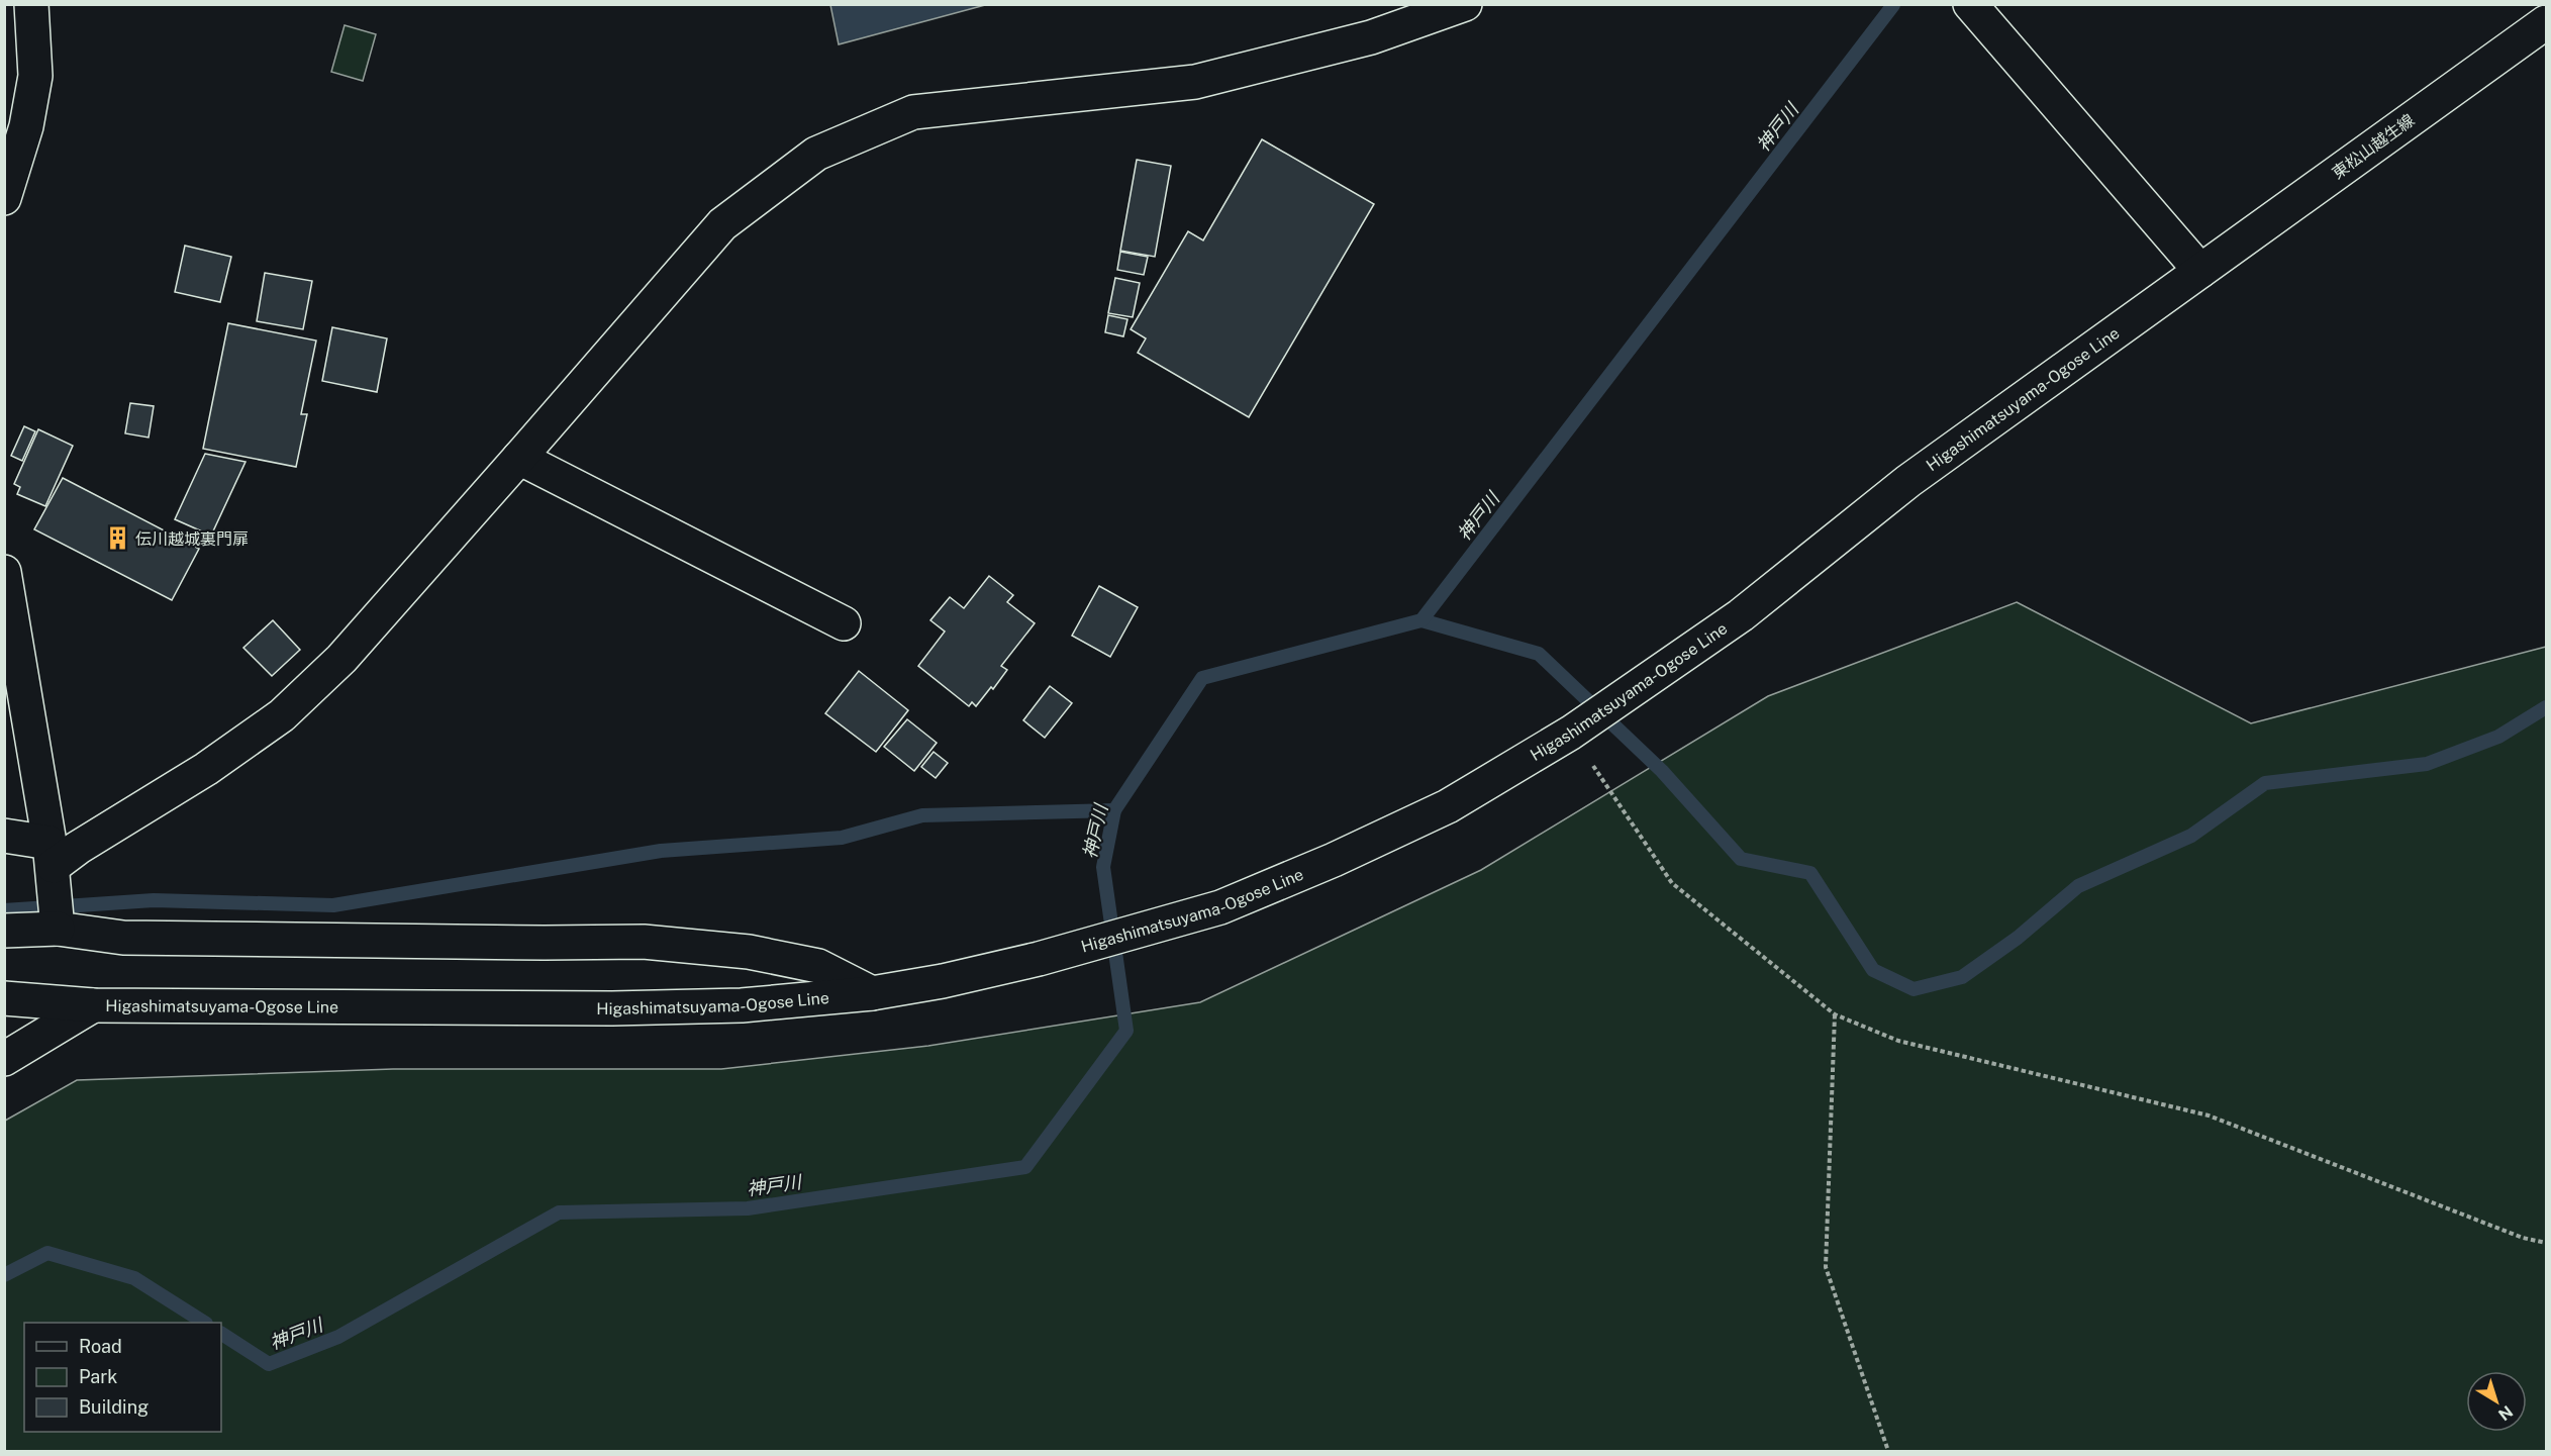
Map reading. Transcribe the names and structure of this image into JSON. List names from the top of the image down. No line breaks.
{"streets":{"street":["東松山越生線","Higashimatsuyama-Ogose Line"]},"crossings":[["東松山越生線","Higashimatsuyama-Ogose Line"]],"water":["神戸川"],"places":{"building":["伝川越城裏門扉"]},"legend":["Road","Park","Building"],"north":"bottom right"}
